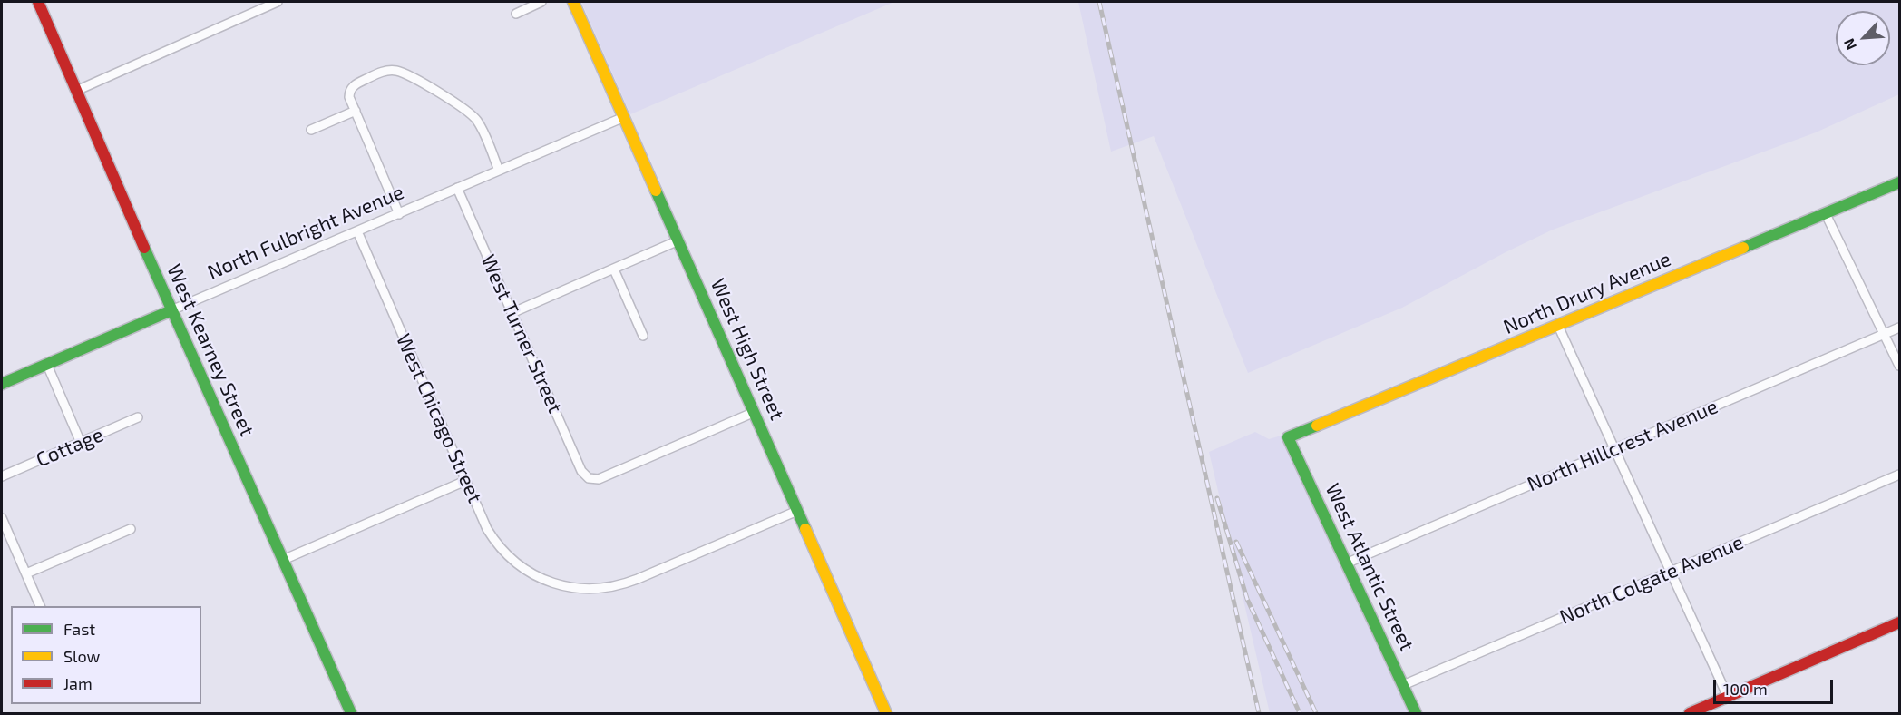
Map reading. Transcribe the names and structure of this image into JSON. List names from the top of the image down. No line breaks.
{"streets":{"street":["North Fulbright Avenue","North Drury Avenue","West Turner Street","West High Street","West Kearney Street","West Chicago Street","North Hillcrest Avenue","Cottage","West Atlantic Street","North Colgate Avenue"]},"crossings":[["North Fulbright Avenue","West Turner Street"],["North Fulbright Avenue","West High Street"],["North Fulbright Avenue","West Kearney Street"],["North Fulbright Avenue","West Chicago Street"],["North Drury Avenue","West Atlantic Street"],["West Turner Street","West High Street"],["West High Street","West Chicago Street"],["North Hillcrest Avenue","West Atlantic Street"],["West Atlantic Street","North Colgate Avenue"]],"legend":["Fast","Slow","Jam"],"scale_bar":"100 m","north":"bottom left"}
